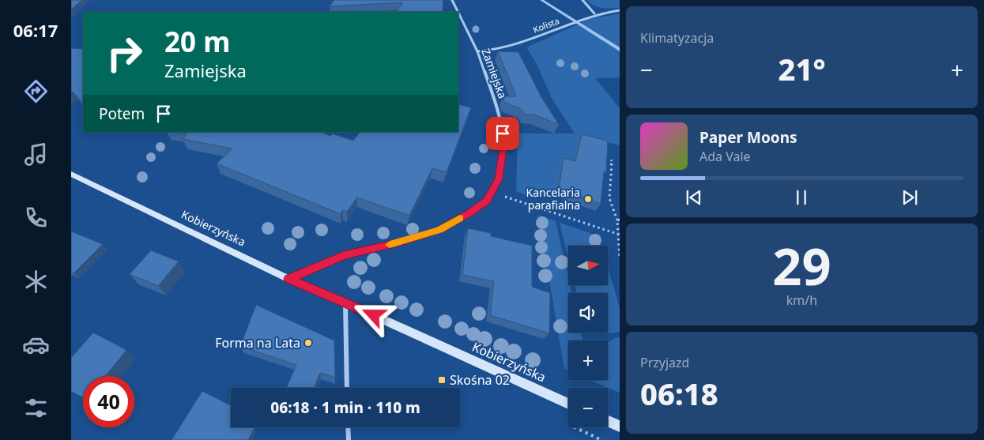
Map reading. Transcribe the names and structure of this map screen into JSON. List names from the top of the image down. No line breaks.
{"streets":{"street":["Kolista","Zamiejska","Kobierzyńska"]},"crossings":[["Kolista","Zamiejska"],["Zamiejska","Kobierzyńska"]],"places":{"other":["Kancelaria parafialna","Forma na Lata"],"transit":["Skośna 02"]},"north":"right","page":{"tabs":"06:17","tile":["Klimatyzacja",["29","km/h"],["Przyjazd","06:18"]],"turn":["20 m","Zamiejska"],"heat":["−","21°","+"],"then":"Potem","song":["Paper Moons","Ada Vale"],"map_buttons":["+","−"],"limit":"40","trip":"06:18 · 1 min · 110 m"}}
